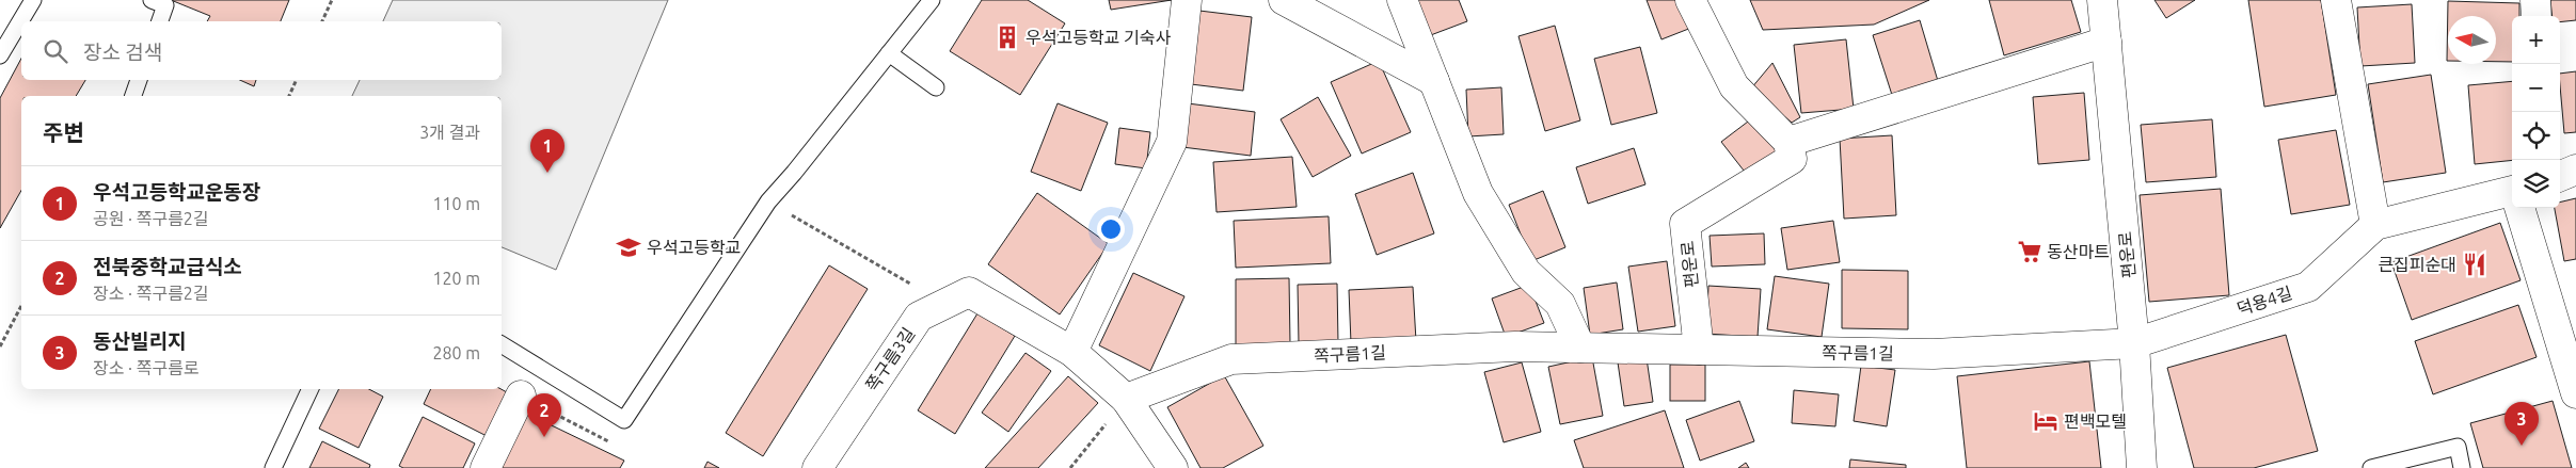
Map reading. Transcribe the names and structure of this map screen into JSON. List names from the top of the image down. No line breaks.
{"streets":{"street":["편운로","덕용4길","쪽구름1길","쪽구름3길"]},"crossings":[["편운로","덕용4길"],["편운로","쪽구름1길"],["덕용4길","쪽구름1길"]],"places":{"building":["우석고등학교 기숙사"],"school or university":["우석고등학교"],"supermarket":["동산마트"],"restaurant":["큰집피순대"],"hotel":["편백모텔"]},"north":"left","page":{"map_buttons":["+","−"],"search":"장소 검색","heading":["주변","3개 결과"],"pins":["1","2","3"],"list":[{"mark":"1","name":"우석고등학교운동장","note":"공원 · 쪽구름2길","value":"110 m"},{"mark":"2","name":"전북중학교급식소","note":"장소 · 쪽구름2길","value":"120 m"},{"mark":"3","name":"동산빌리지","note":"장소 · 쪽구름로","value":"280 m"}]}}
